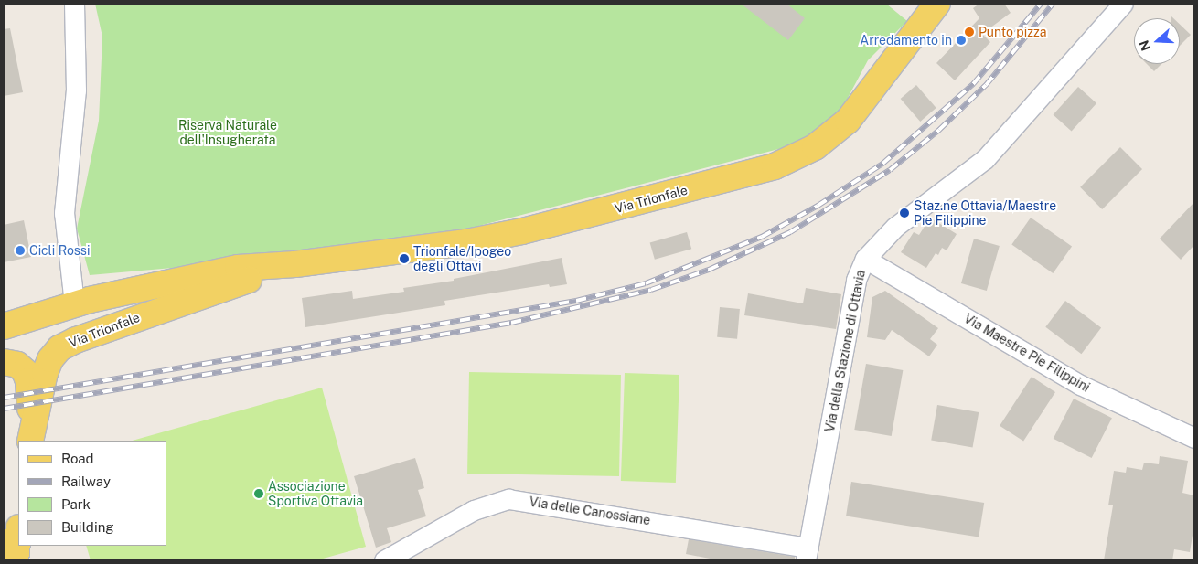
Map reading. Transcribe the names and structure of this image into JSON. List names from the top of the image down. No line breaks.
{"streets":{"main road":["Via Trionfale"],"street":["Via della Stazione di Ottavia","Via Maestre Pie Filippini","Via delle Canossiane"]},"crossings":[["Via della Stazione di Ottavia","Via Maestre Pie Filippini"],["Via della Stazione di Ottavia","Via delle Canossiane"]],"parks":["Riserva Naturale dell'Insugherata"],"places":["Punto pizza","Arredamento in","Staz.ne Ottavia/Maestre Pie Filippine","Cicli Rossi","Trionfale/Ipogeo degli Ottavi","Associazione Sportiva Ottavia"],"legend":["Road","Railway","Park","Building"],"north":"left"}
